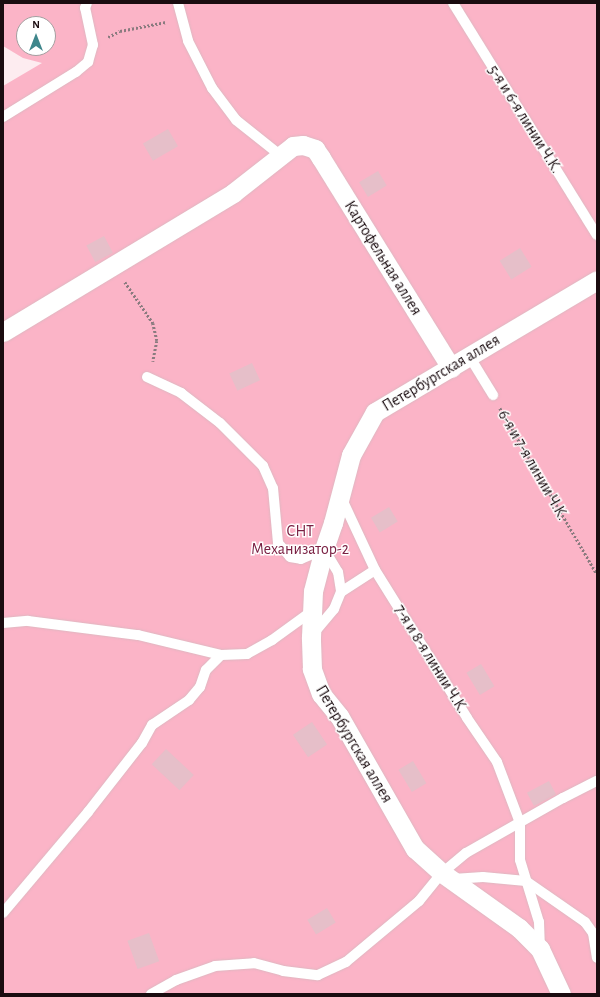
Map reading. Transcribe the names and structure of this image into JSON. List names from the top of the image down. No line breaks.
{"streets":{"street":["Картофельная аллея","Петербургская аллея"],"lane":["5-я и 6-я линии Ч.К.","6-я и 7-я линии Ч.К.","7-я и 8-я линии Ч.К."]},"crossings":[["Картофельная аллея","Петербургская аллея"],["Петербургская аллея","6-я и 7-я линии Ч.К."],["Петербургская аллея","7-я и 8-я линии Ч.К."]],"parks":["СНТ Механизатор-2"],"north":"top"}
